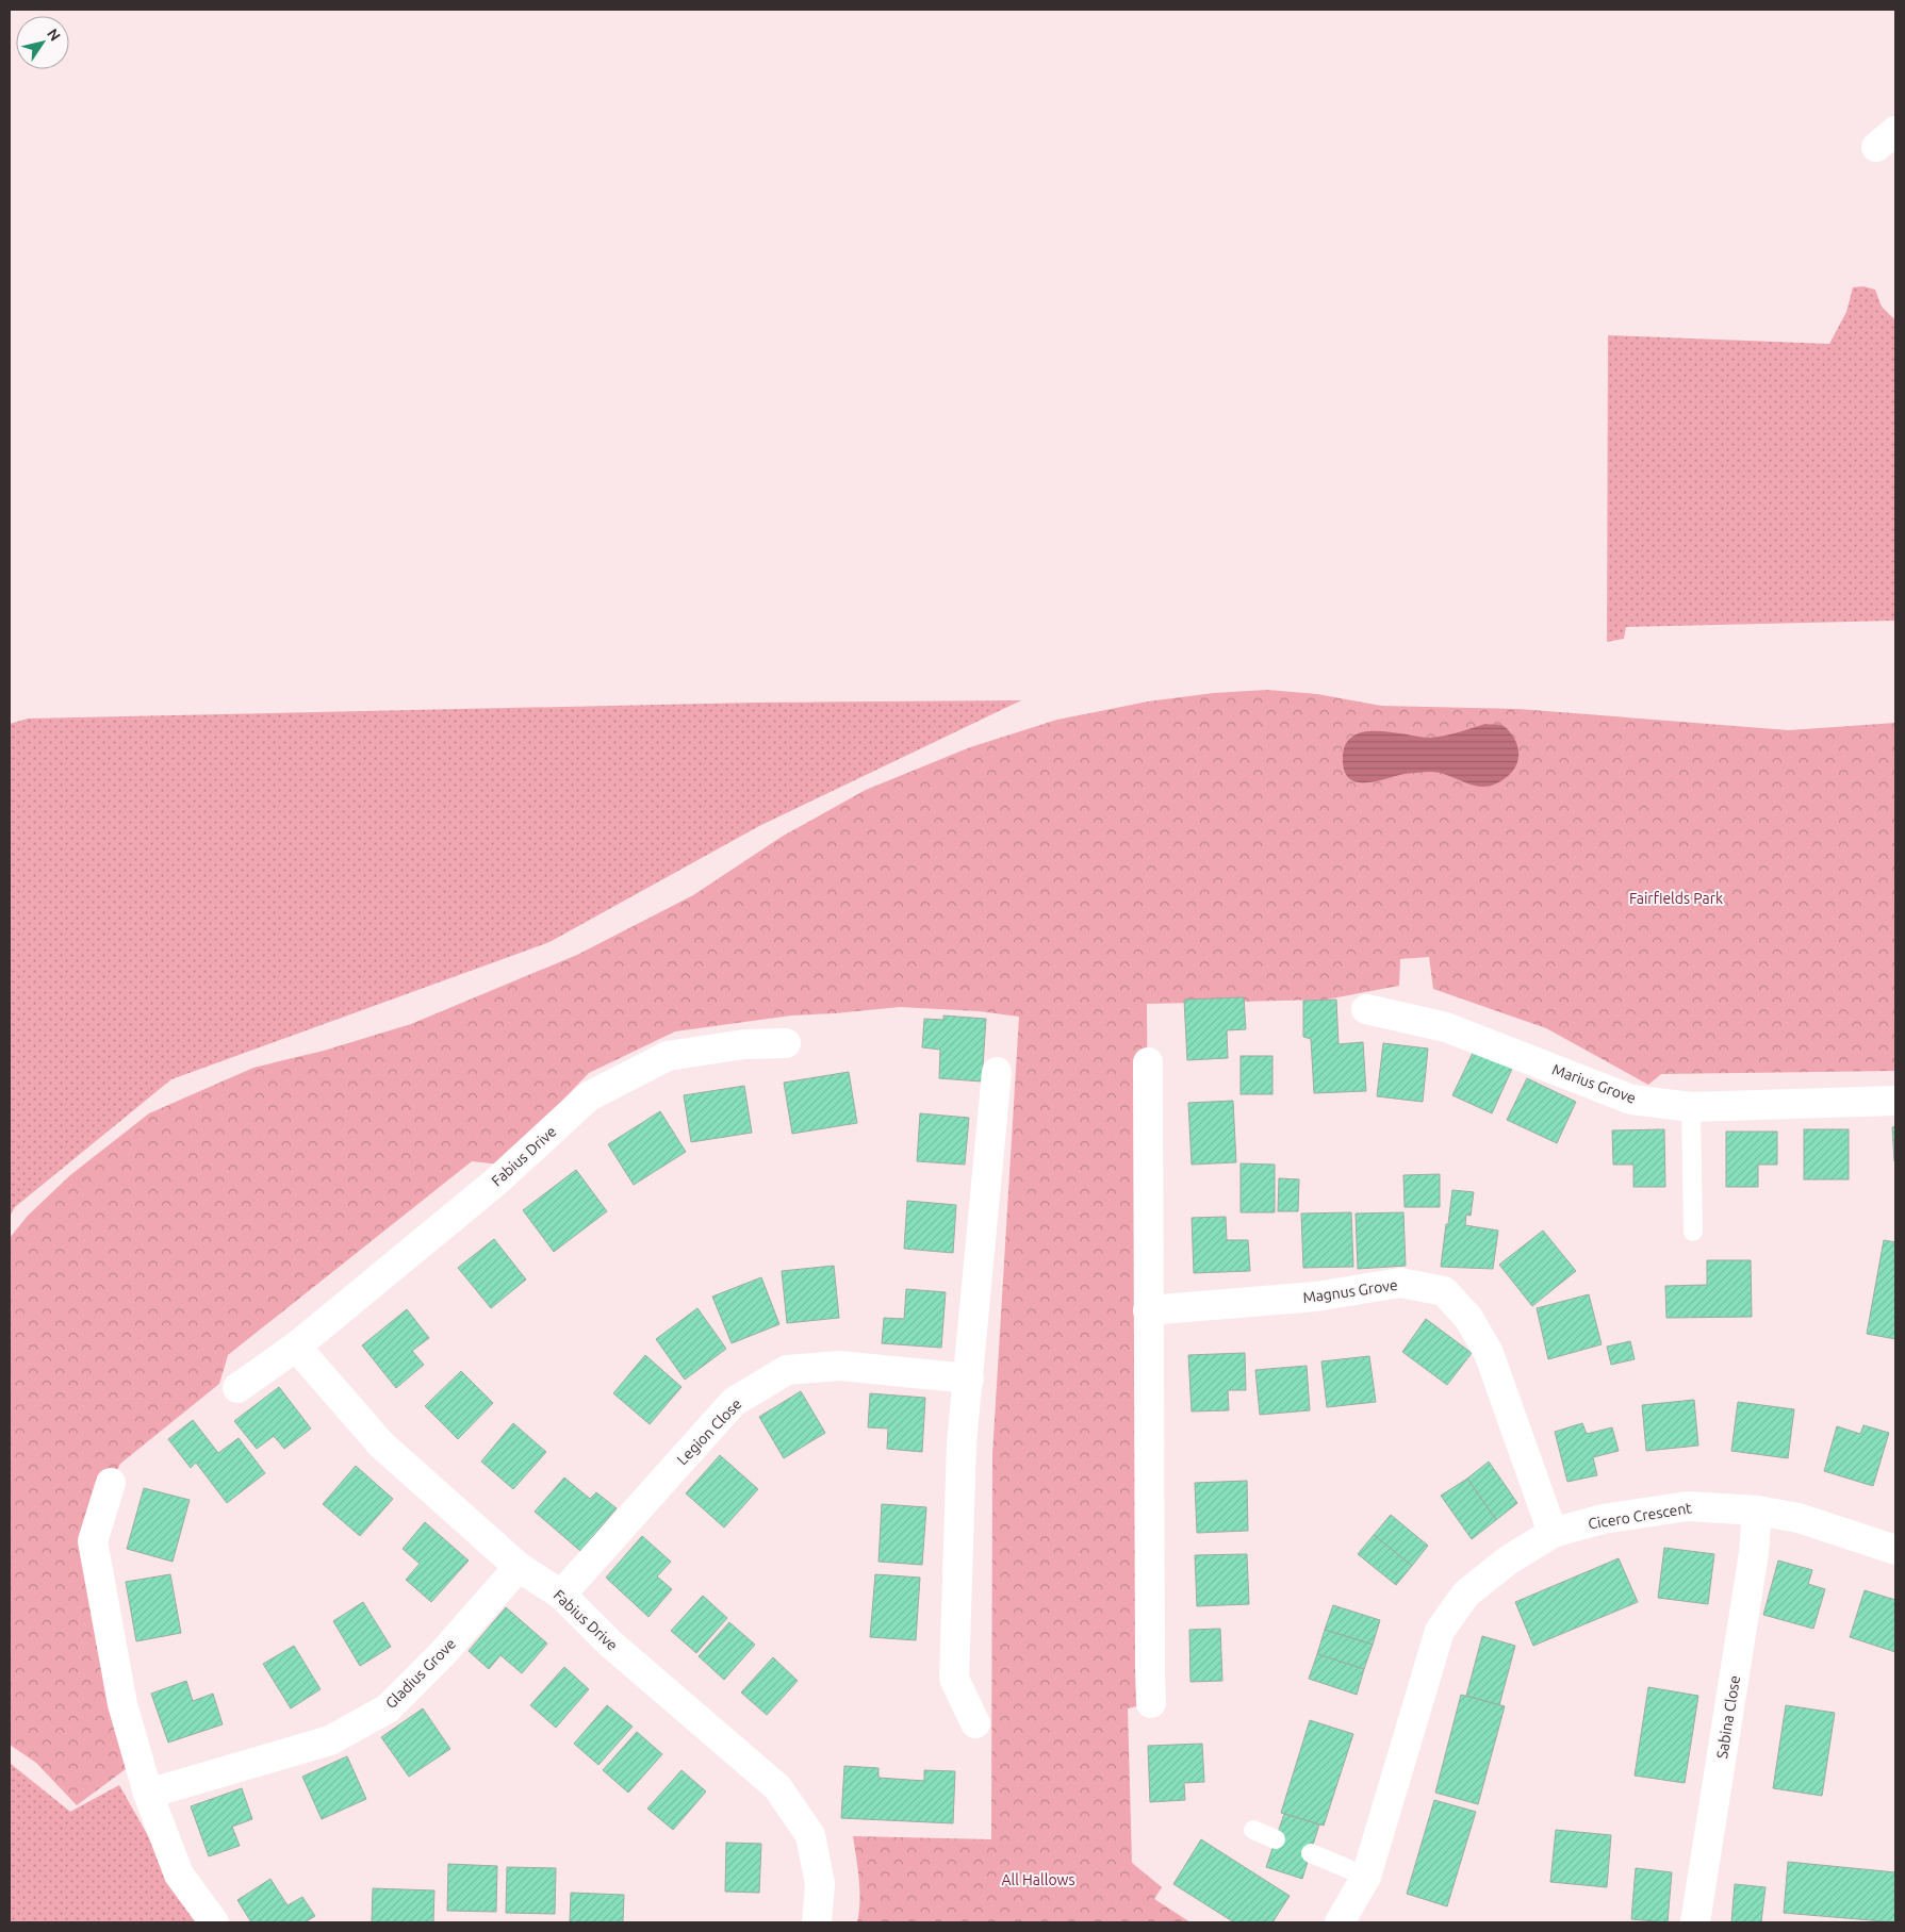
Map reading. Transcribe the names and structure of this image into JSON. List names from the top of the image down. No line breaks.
{"streets":{"street":["Marius Grove","Fabius Drive","Magnus Grove","Legion Close","Cicero Crescent","Gladius Grove","Sabina Close"]},"crossings":[["Fabius Drive","Legion Close"],["Fabius Drive","Gladius Grove"],["Magnus Grove","Cicero Crescent"],["Cicero Crescent","Sabina Close"]],"parks":["Fairfields Park","All Hallows"],"north":"top right"}
